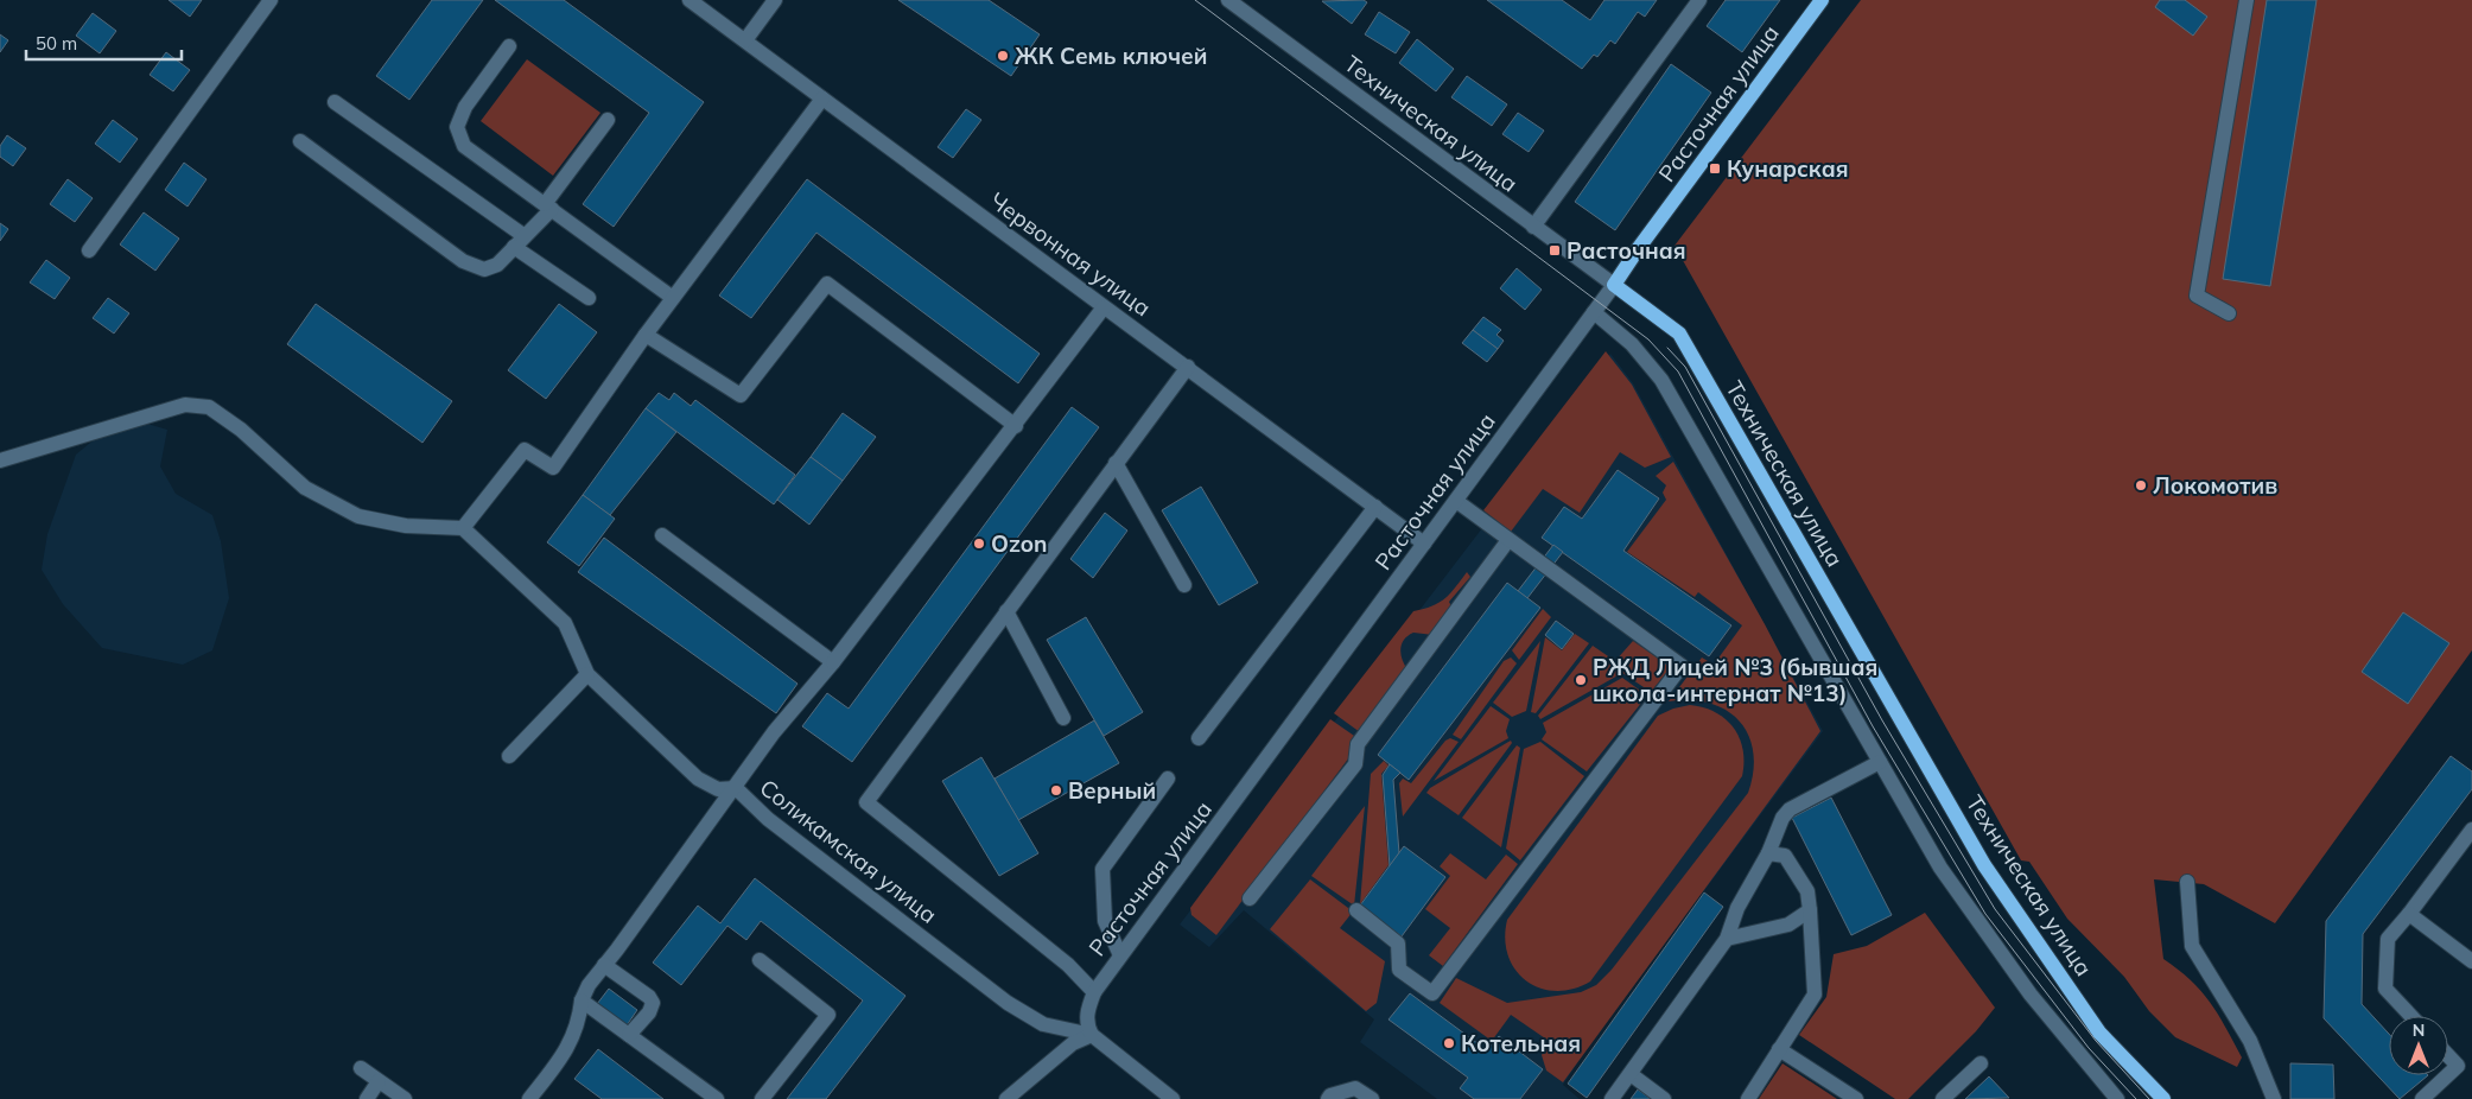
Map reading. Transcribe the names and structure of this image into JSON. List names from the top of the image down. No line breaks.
{"streets":{"main road":["Расточная улица","Техническая улица"],"street":["Червонная улица","Соликамская улица"]},"crossings":[["Расточная улица","Техническая улица"],["Расточная улица","Червонная улица"],["Расточная улица","Соликамская улица"]],"places":{"other":["ЖК Семь ключей","Локомотив","Ozon","РЖД Лицей №3 (бывшая школа-интернат №13)","Верный","Котельная"],"transit":["Кунарская","Расточная"]},"scale_bar":"50 m","north":"top"}
